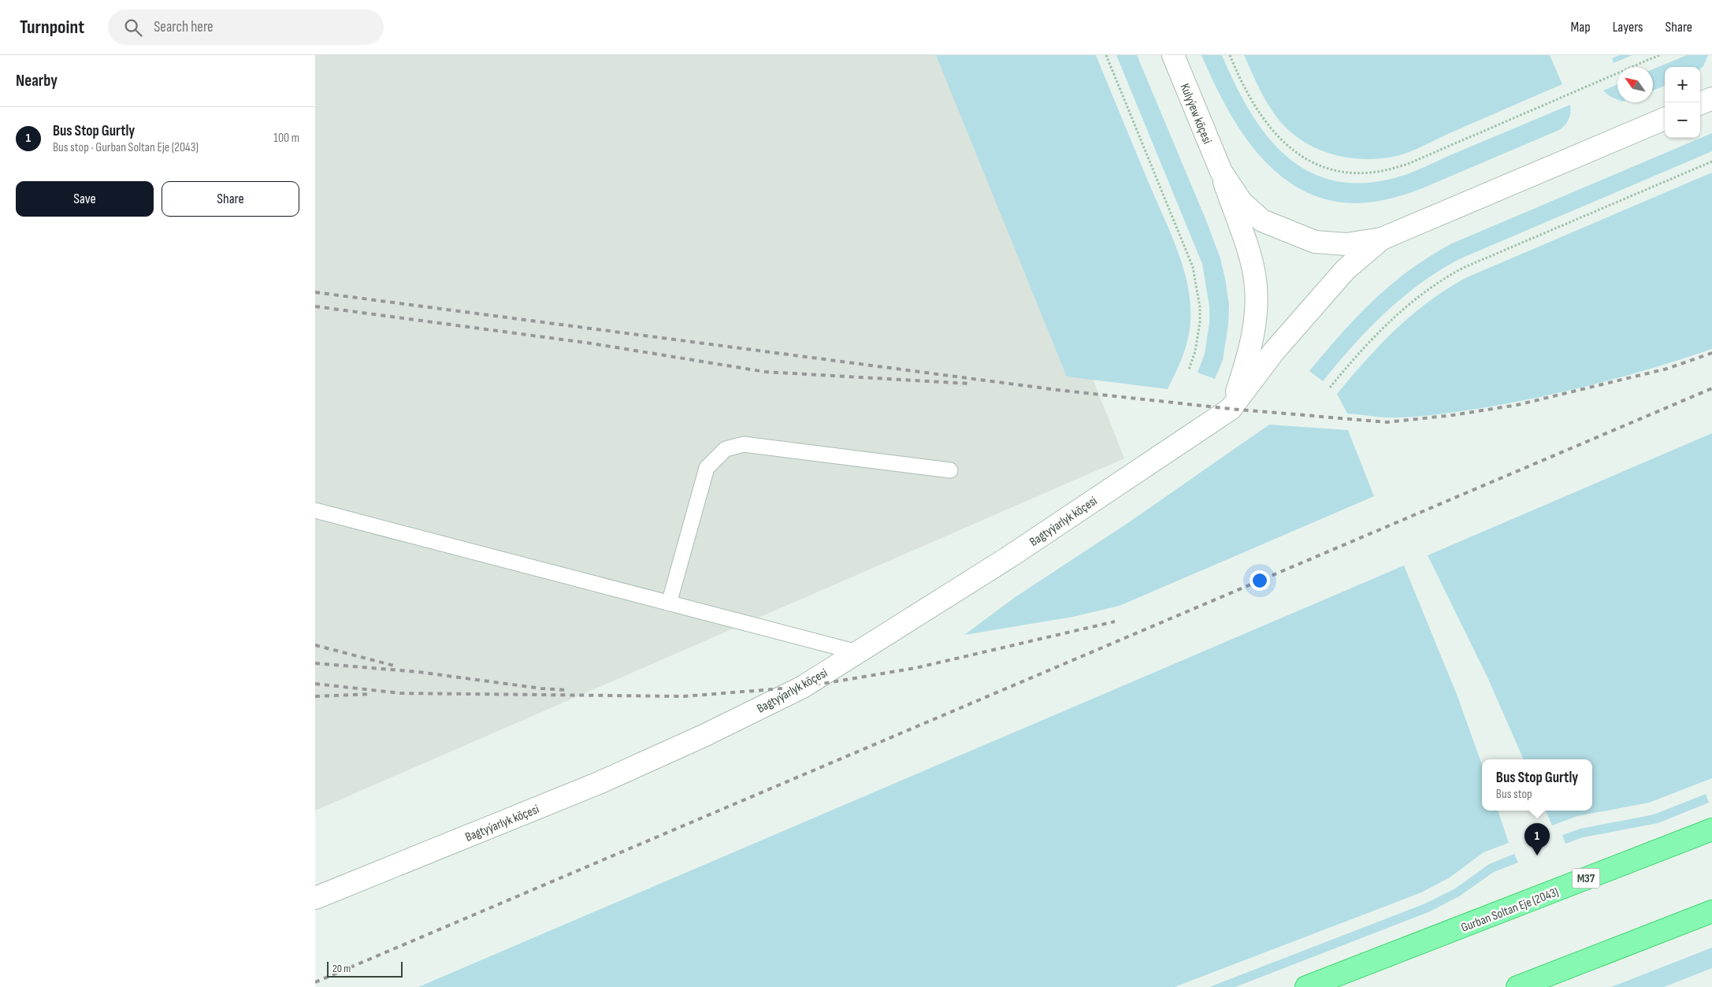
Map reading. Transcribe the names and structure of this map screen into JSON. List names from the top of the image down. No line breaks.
{"streets":{"highway":["M37","Gurban Soltan Eje (2043)"],"street":["Kulyýew köçesi","Bagtyýarlyk köçesi"]},"scale_bar":"20 m","north":"top left","page":{"header":"Turnpoint","search":"Search here","nav":["Map","Layers","Share"],"heading":"Nearby","map_buttons":["+","−"],"list":[{"mark":"1","name":"Bus Stop Gurtly","note":"Bus stop · Gurban Soltan Eje (2043)","value":"100 m"}],"buttons":["Save","Share"],"popup":["Bus Stop Gurtly","Bus stop"],"pins":"1","scale":"20 m"}}
